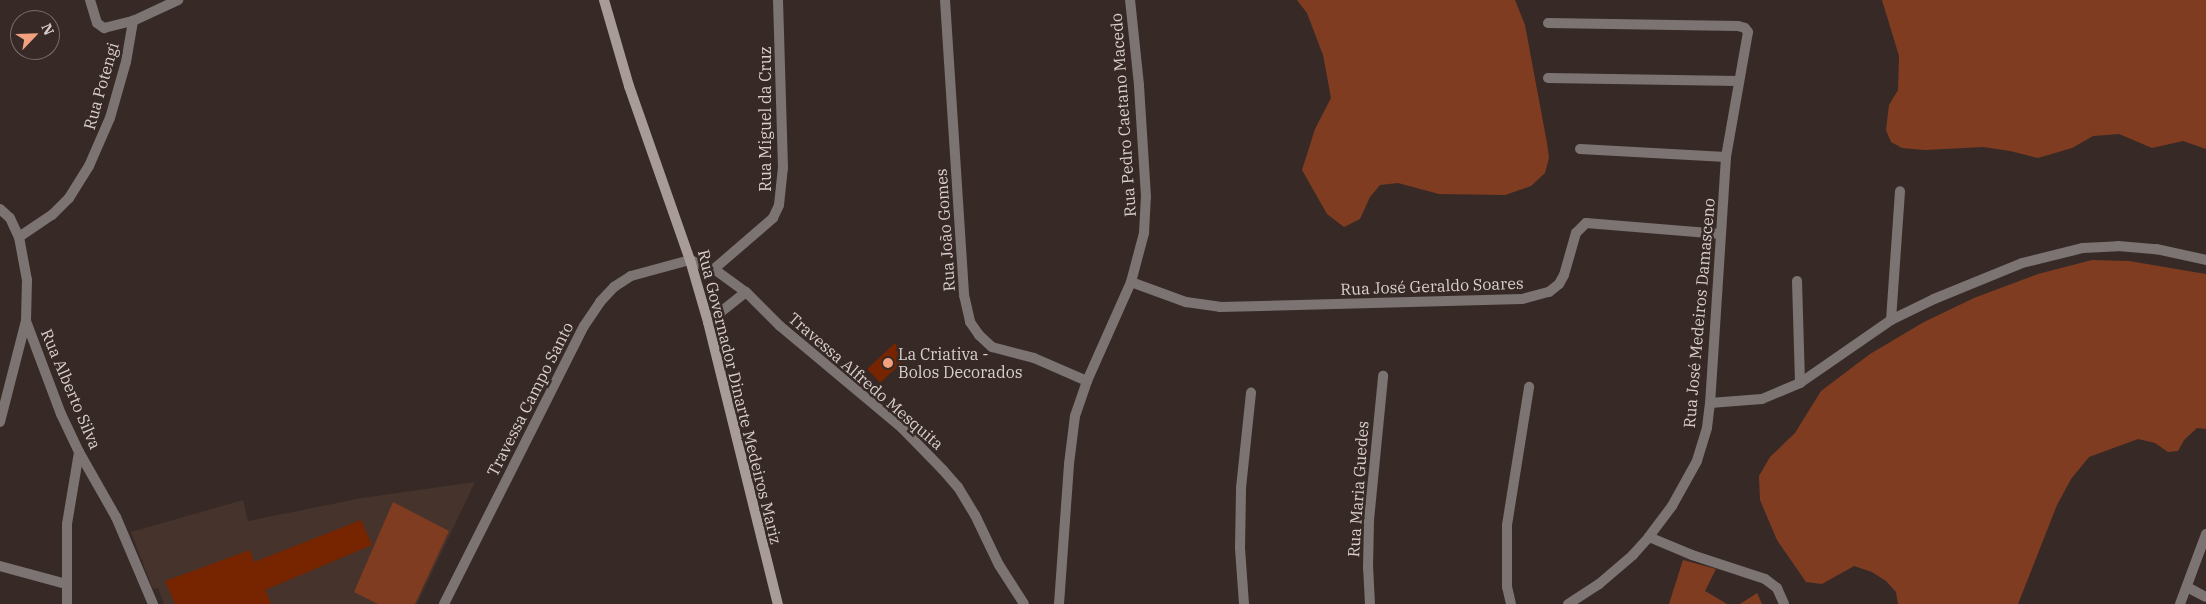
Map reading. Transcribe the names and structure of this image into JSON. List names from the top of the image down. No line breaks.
{"streets":{"main road":["Rua Governador Dinarte Medeiros Mariz"],"street":["Rua Potengi","Rua Pedro Caetano Macedo","Rua Miguel da Cruz","Rua João Gomes","Rua José Geraldo Soares","Rua José Medeiros Damasceno","Travessa Alfredo Mesquita","Rua Alberto Silva","Travessa Campo Santo","Rua Maria Guedes"]},"crossings":[["Rua Potengi","Rua Alberto Silva"],["Rua Pedro Caetano Macedo","Rua João Gomes"],["Rua Pedro Caetano Macedo","Rua José Geraldo Soares"],["Rua Miguel da Cruz","Travessa Alfredo Mesquita"],["Rua José Geraldo Soares","Rua José Medeiros Damasceno"],["Travessa Alfredo Mesquita","Rua Governador Dinarte Medeiros Mariz"],["Travessa Alfredo Mesquita","Travessa Campo Santo"],["Rua Governador Dinarte Medeiros Mariz","Travessa Campo Santo"]],"places":["La Criativa - Bolos Decorados"],"north":"top right"}
